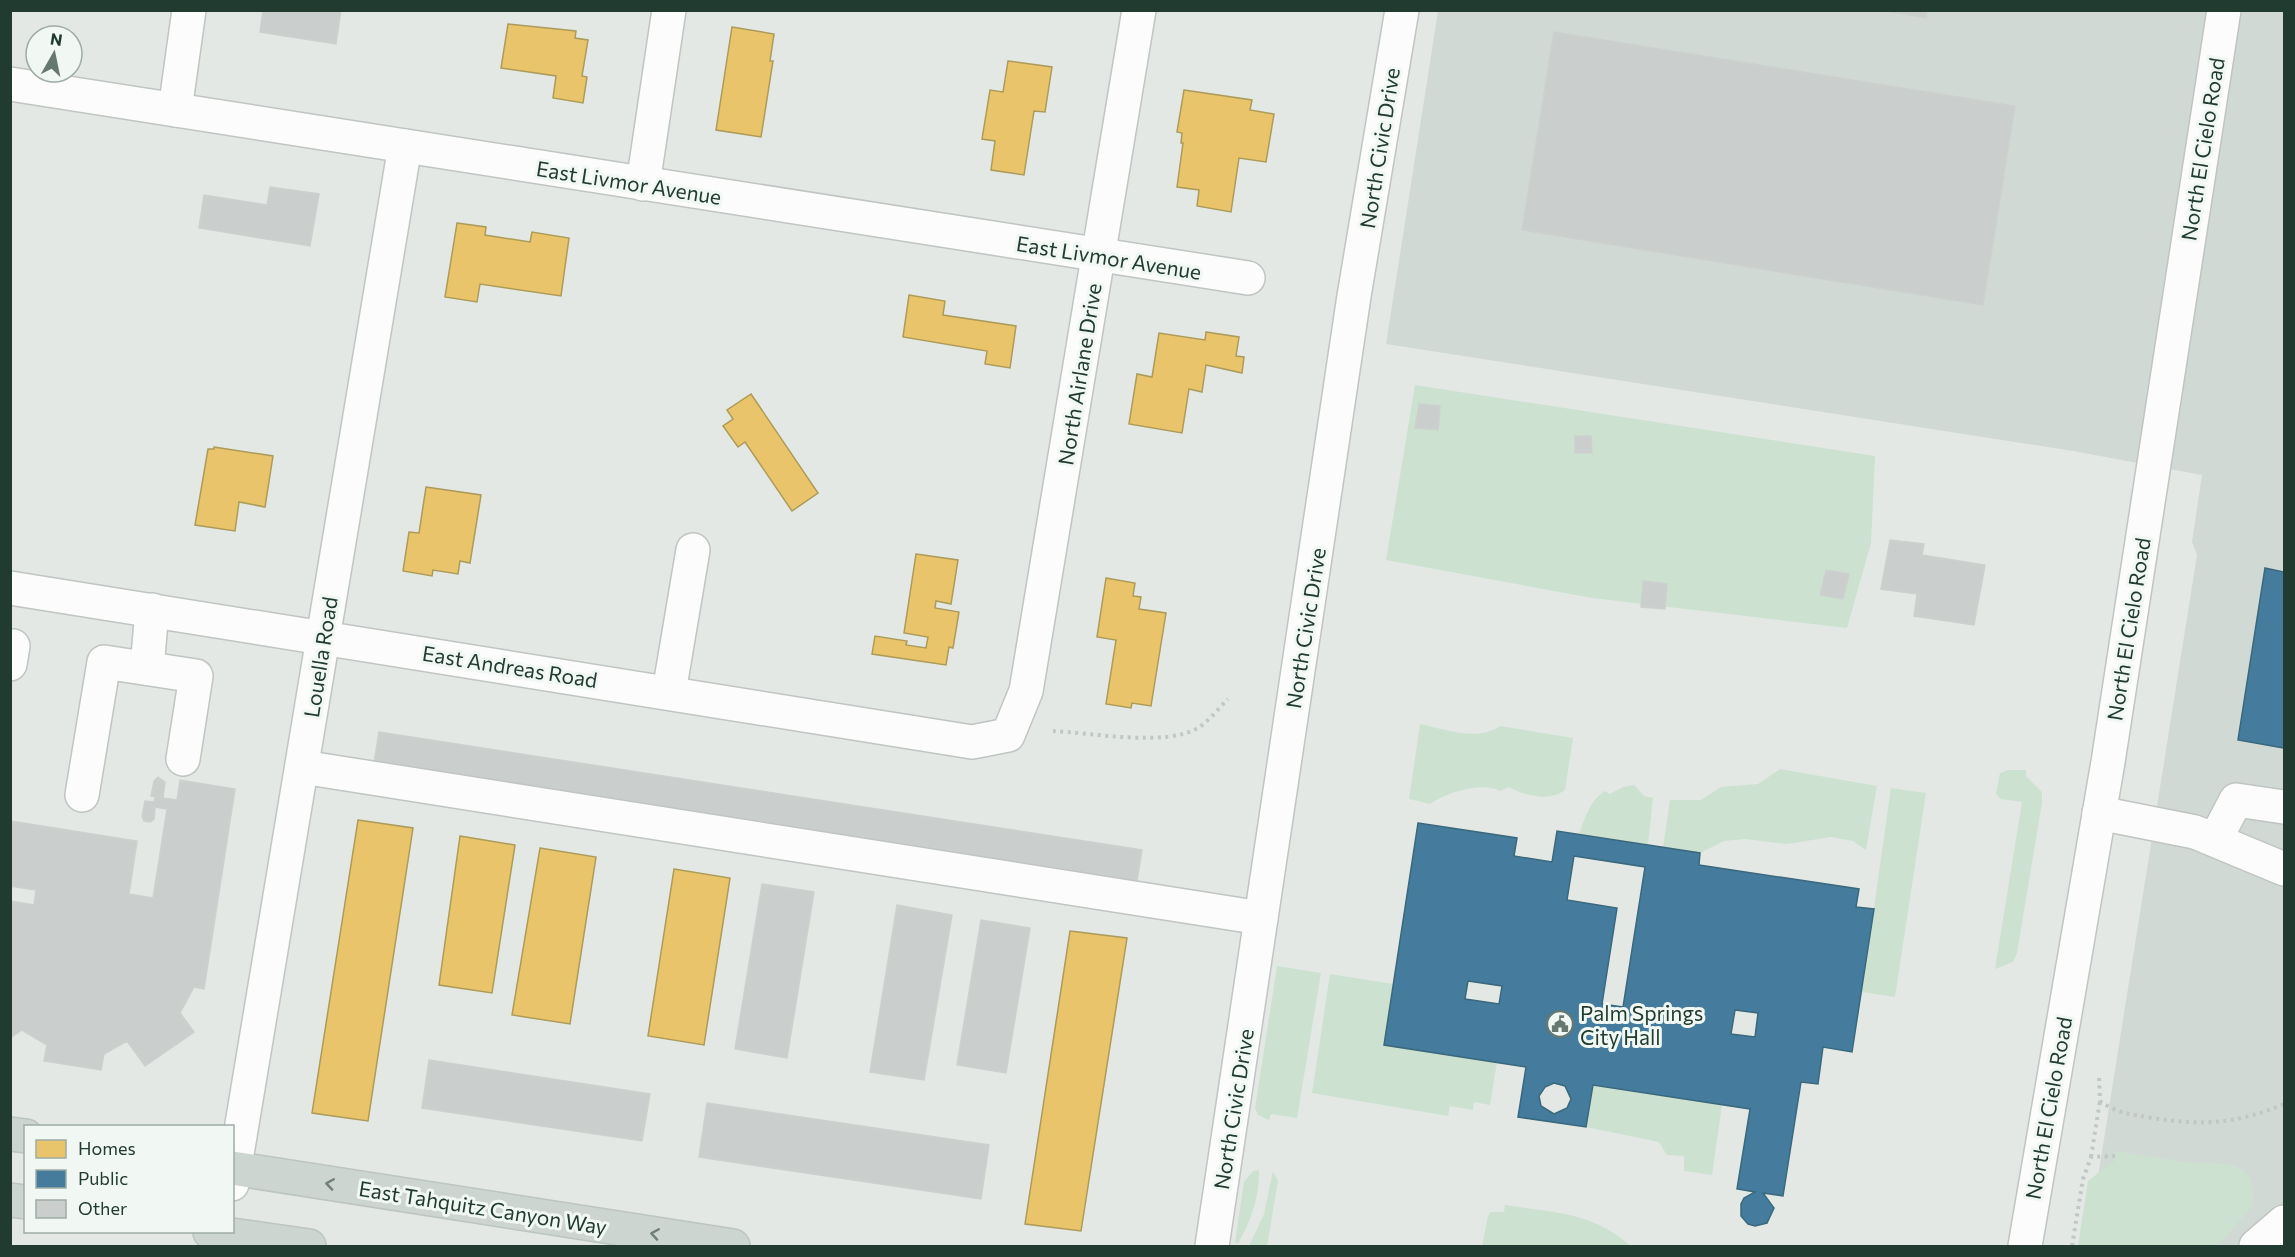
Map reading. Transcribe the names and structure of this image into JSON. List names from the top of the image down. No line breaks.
{"streets":{"main road":["East Tahquitz Canyon Way"],"street":["North Civic Drive","North El Cielo Road","East Livmor Avenue","North Airlane Drive","Louella Road","East Andreas Road"]},"crossings":[["East Livmor Avenue","North Airlane Drive"],["East Livmor Avenue","Louella Road"],["North Airlane Drive","East Andreas Road"],["Louella Road","East Andreas Road"]],"one_way":["East Tahquitz Canyon Way"],"places":{"public building":["Palm Springs City Hall"]},"legend":["Homes","Public","Other"],"north":"top"}
